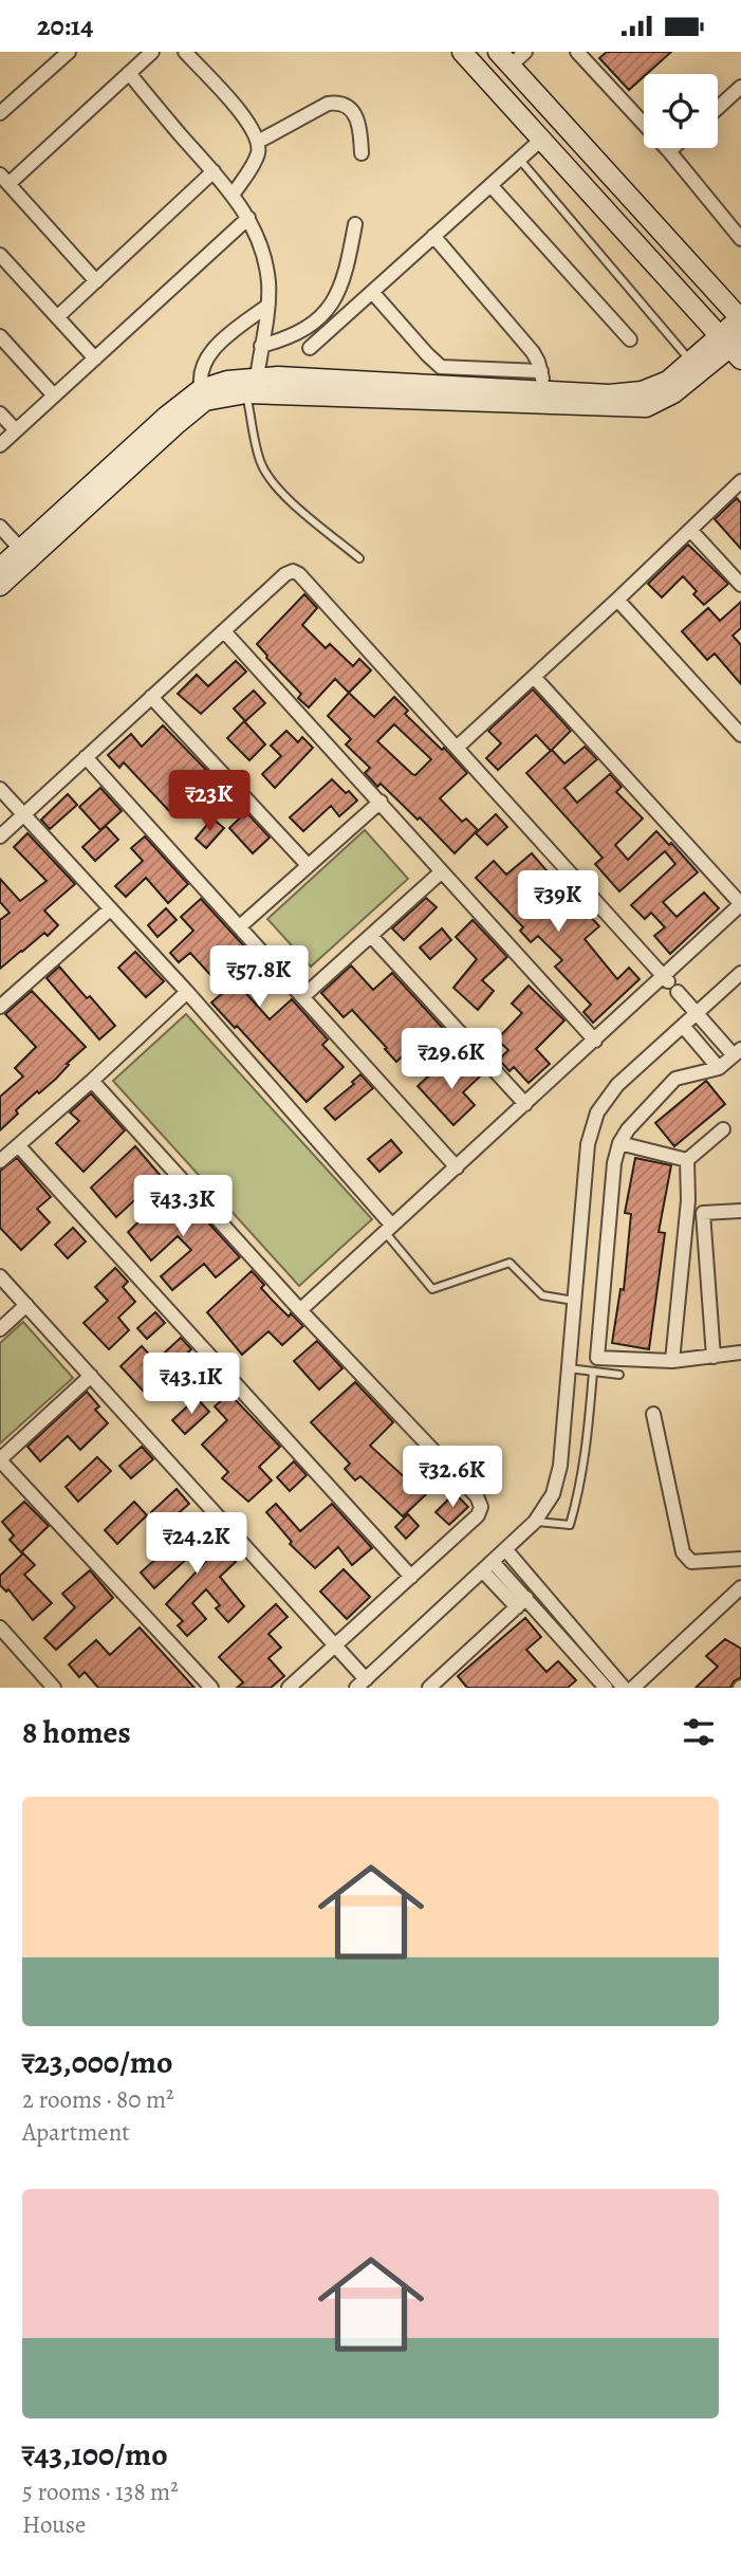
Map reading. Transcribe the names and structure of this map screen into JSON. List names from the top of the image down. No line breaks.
{"page":{"status":"20:14","price":["₹23K","₹39K","₹57.8K","₹29.6K","₹43.3K","₹43.1K","₹32.6K","₹24.2K"],"heading":"8 homes","list":[{"name":"₹23,000/mo","note":"2 rooms · 80 m² · Apartment"},{"name":"₹43,100/mo","note":"5 rooms · 138 m² · House"}]}}
